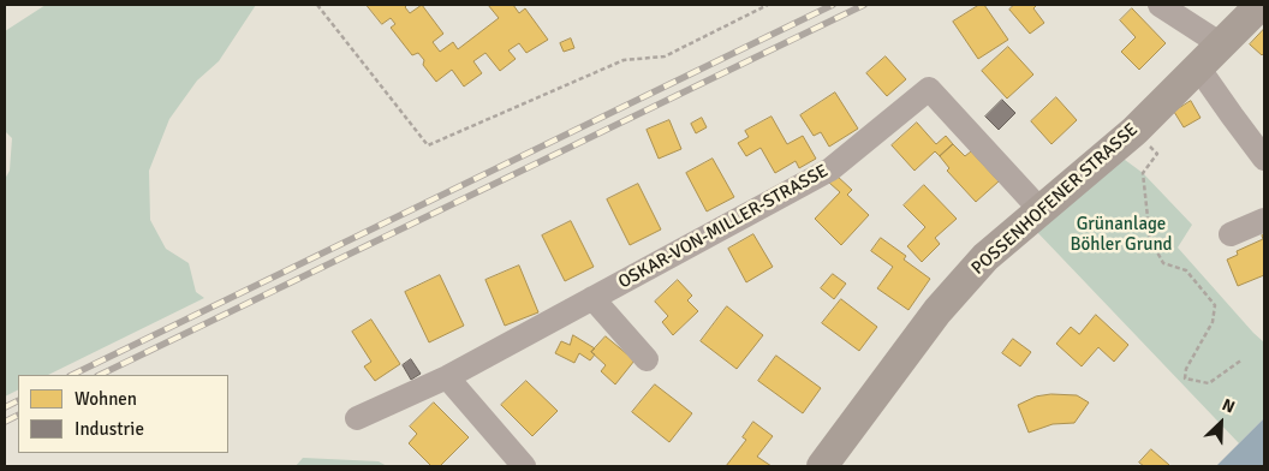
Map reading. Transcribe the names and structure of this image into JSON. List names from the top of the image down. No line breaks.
{"streets":{"main road":["POSSENHOFENER STRASSE"],"street":["OSKAR-VON-MILLER-STRASSE"]},"crossings":[["POSSENHOFENER STRASSE","OSKAR-VON-MILLER-STRASSE"]],"parks":["Grünanlage Böhler Grund"],"legend":["Wohnen","Industrie"],"north":"top right"}
